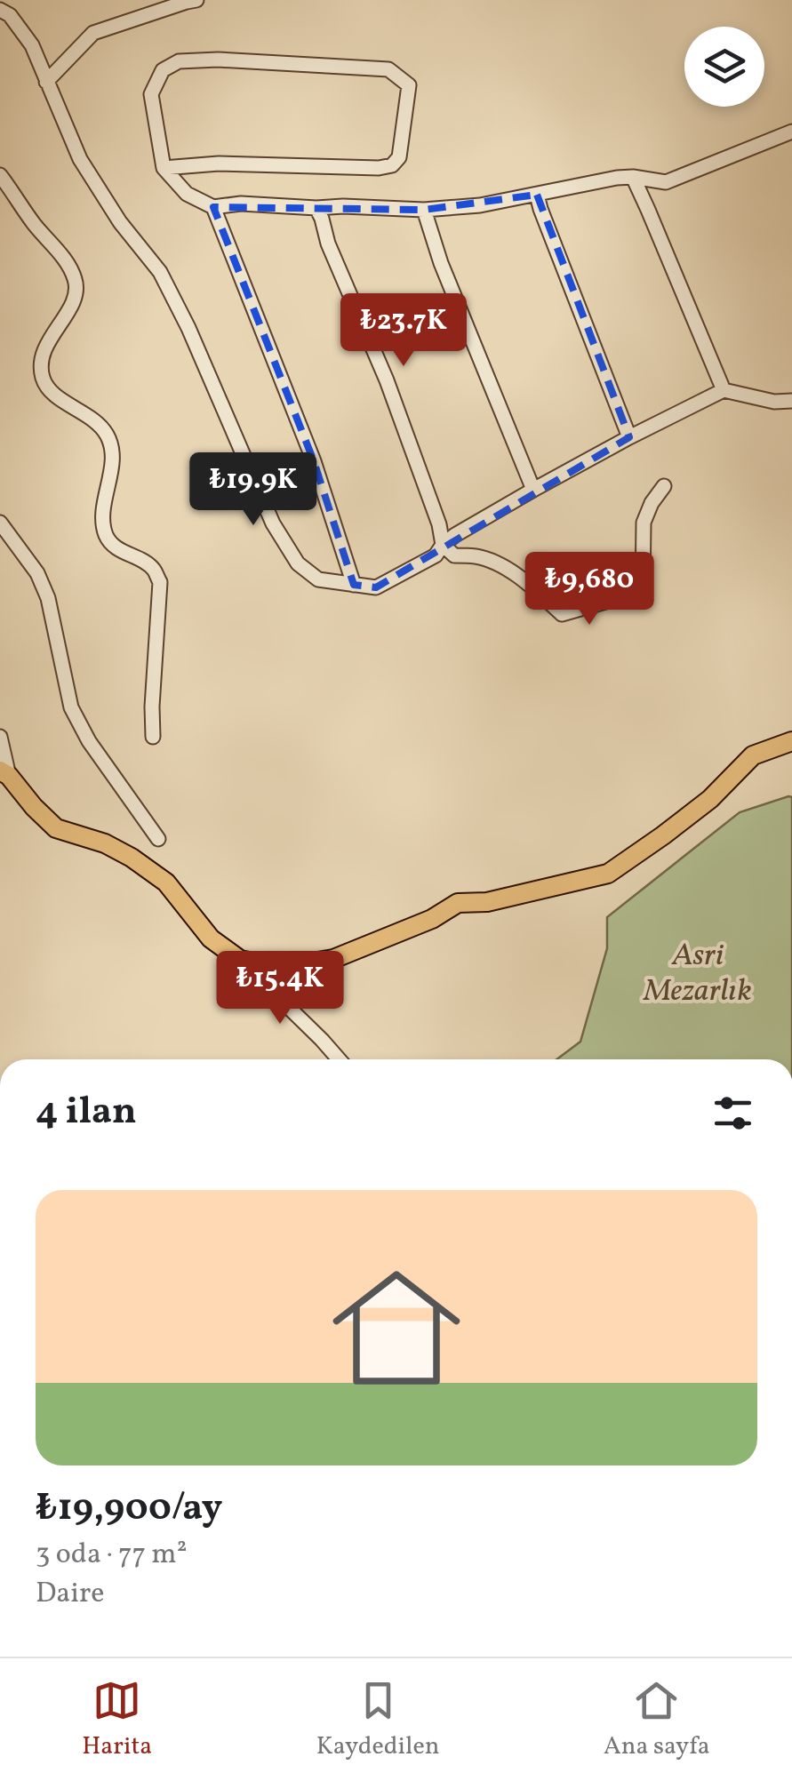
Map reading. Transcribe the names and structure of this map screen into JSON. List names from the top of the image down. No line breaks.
{"parks":["Asri Mezarlık"],"page":{"price":["₺23.7K","₺19.9K","₺9,680","₺15.4K"],"heading":"4 ilan","list":[{"name":"₺19,900/ay","note":"3 oda · 77 m² · Daire"}],"tabs":["Harita","Kaydedilen","Ana sayfa"]}}
